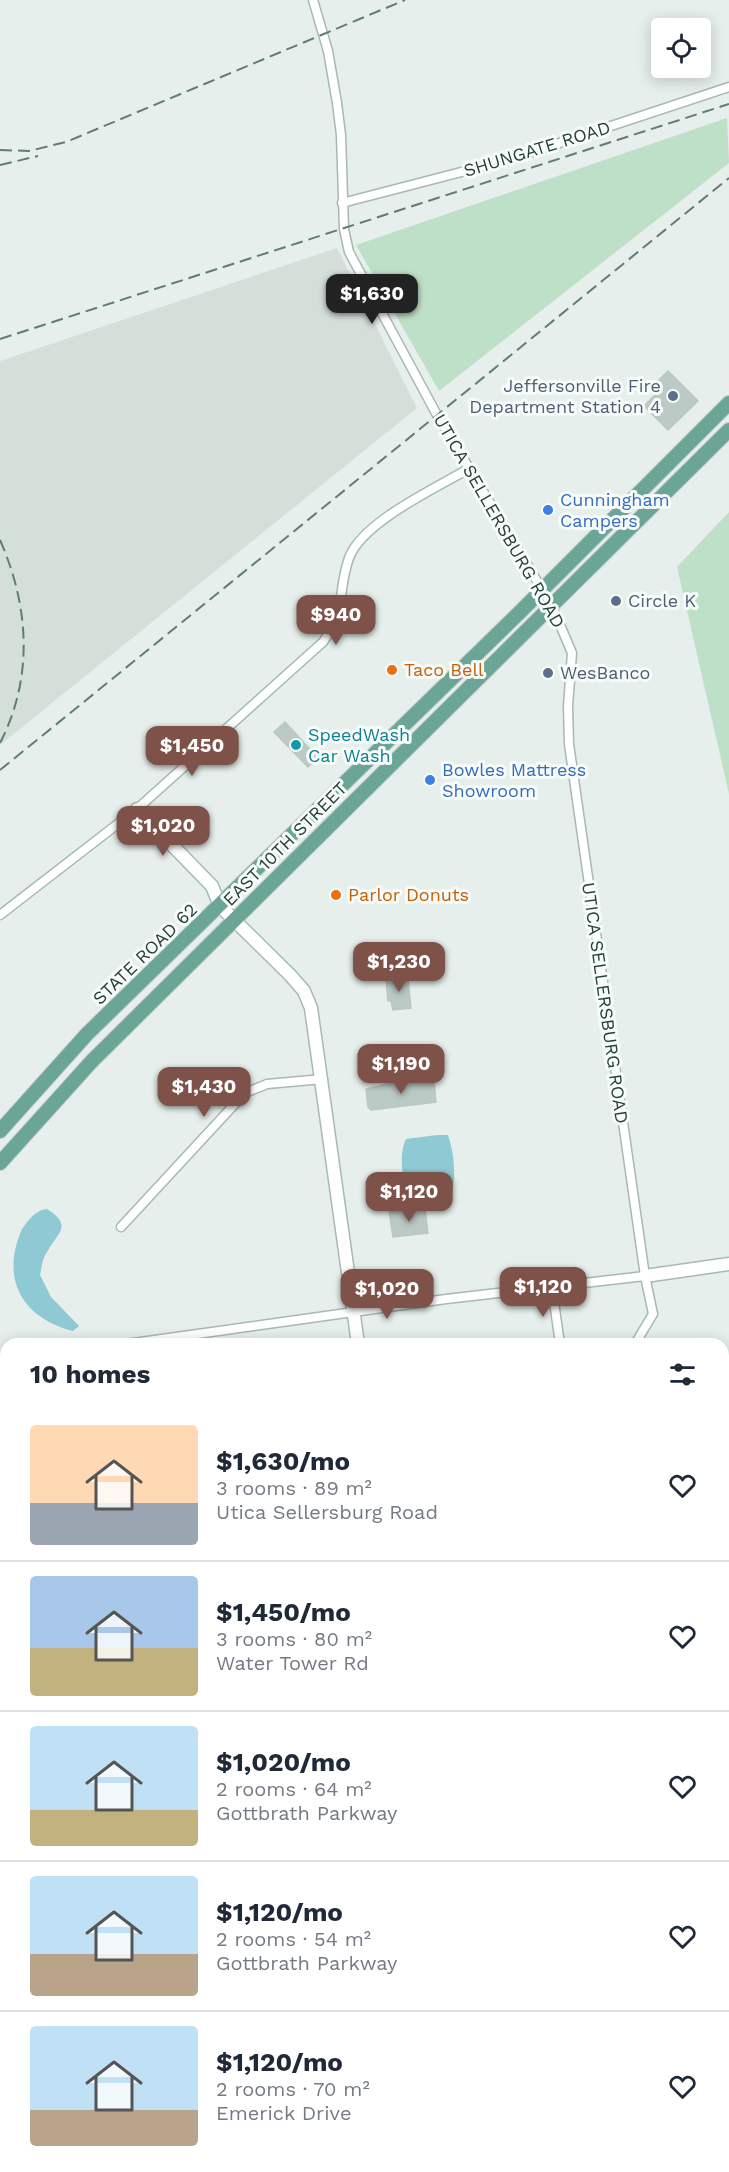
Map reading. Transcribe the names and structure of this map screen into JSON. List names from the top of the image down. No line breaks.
{"streets":{"main road":["EAST 10TH STREET","STATE ROAD 62"],"street":["SHUNGATE ROAD","UTICA SELLERSBURG ROAD"]},"crossings":[["SHUNGATE ROAD","UTICA SELLERSBURG ROAD"],["UTICA SELLERSBURG ROAD","EAST 10TH STREET"],["UTICA SELLERSBURG ROAD","STATE ROAD 62"]],"places":["Jeffersonville Fire Department Station 4","Cunningham Campers","Circle K","Taco Bell","WesBanco","SpeedWash Car Wash","Bowles Mattress Showroom","Parlor Donuts"],"page":{"price":["$1,630","$940","$1,450","$1,020","$1,230","$1,190","$1,430","$1,120","$1,120","$1,020"],"heading":"10 homes","list":[{"name":"$1,630/mo","note":"3 rooms · 89 m² · Utica Sellersburg Road"},{"name":"$1,450/mo","note":"3 rooms · 80 m² · Water Tower Rd"},{"name":"$1,020/mo","note":"2 rooms · 64 m² · Gottbrath Parkway"},{"name":"$1,120/mo","note":"2 rooms · 54 m² · Gottbrath Parkway"},{"name":"$1,120/mo","note":"2 rooms · 70 m² · Emerick Drive"}]}}
